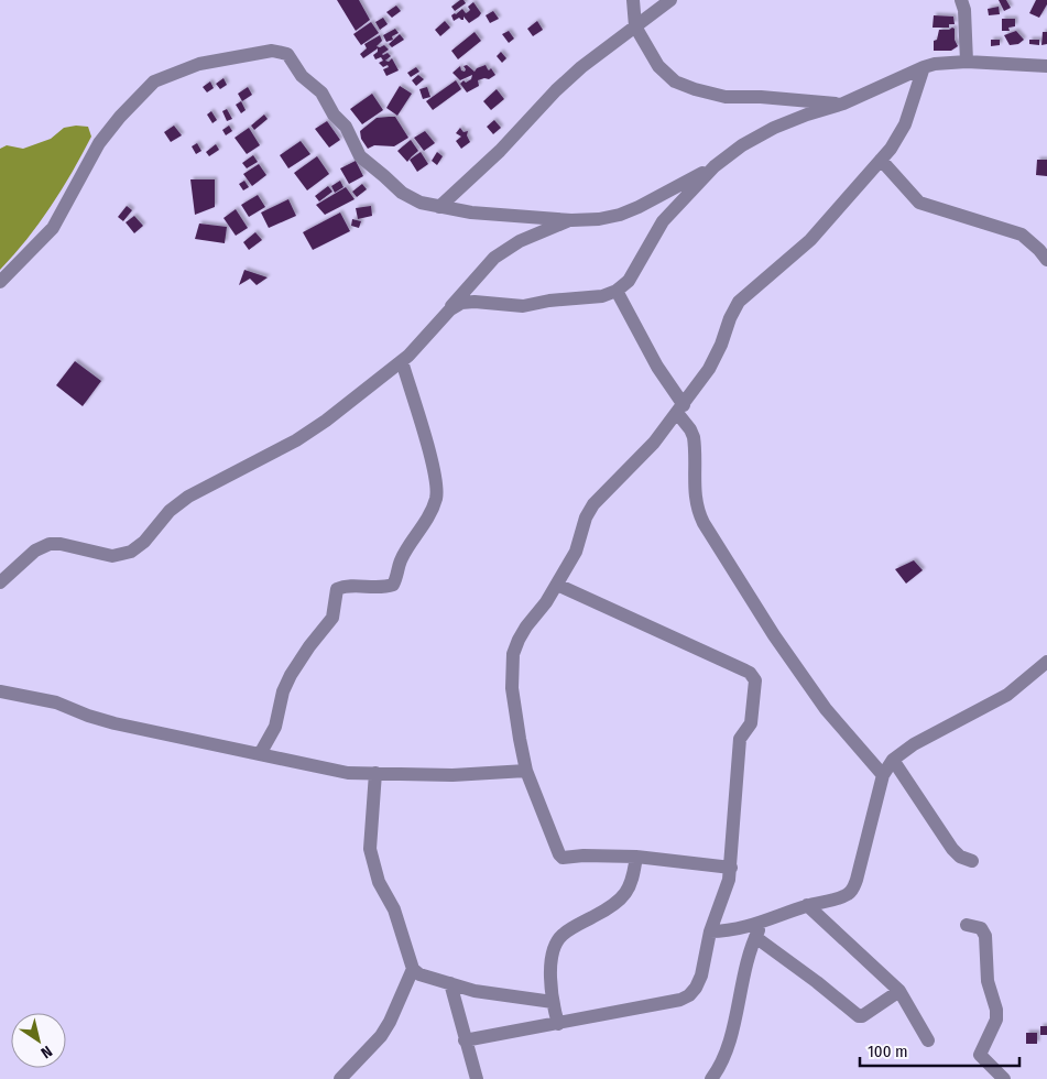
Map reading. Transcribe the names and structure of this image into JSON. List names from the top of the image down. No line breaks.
{"scale_bar":"100 m","north":"bottom right"}
